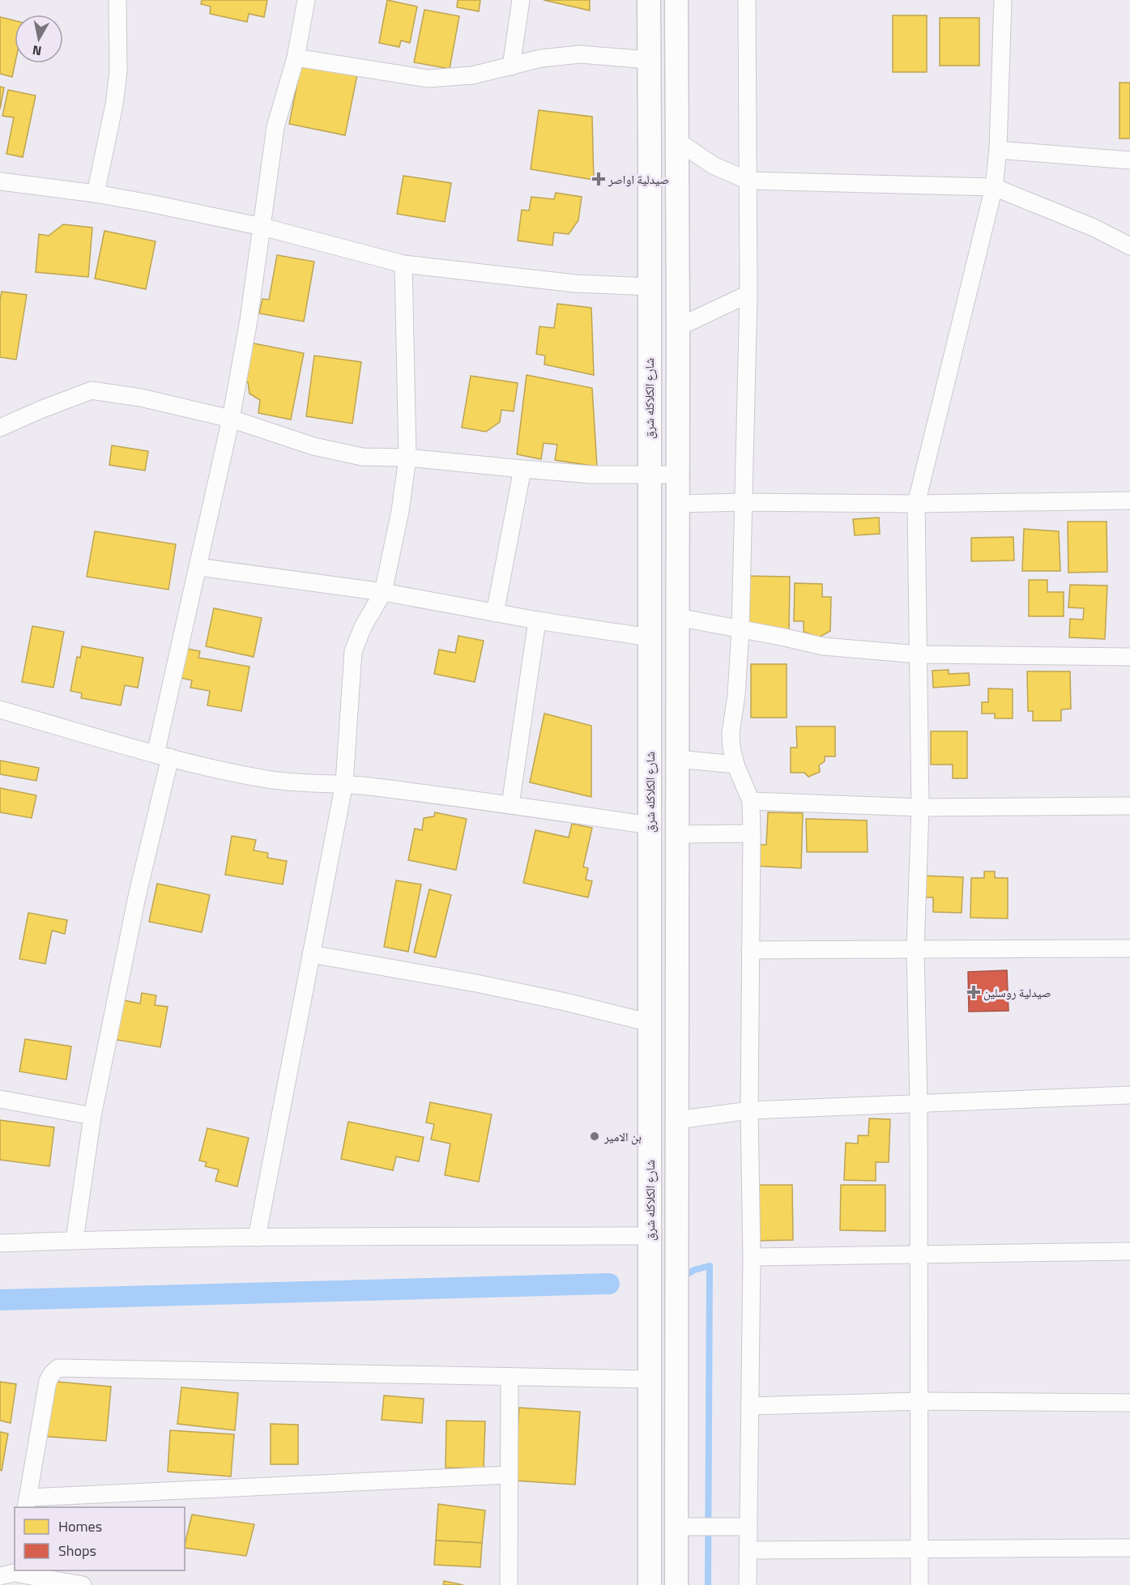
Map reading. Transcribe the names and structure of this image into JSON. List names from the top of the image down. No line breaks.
{"streets":{"street":["شارع الكلاكله شرق"]},"places":{"health":["صيدلية اواصر","صيدلية روسلين"],"other":["بن الامير"]},"legend":["Homes","Shops"],"north":"bottom"}
